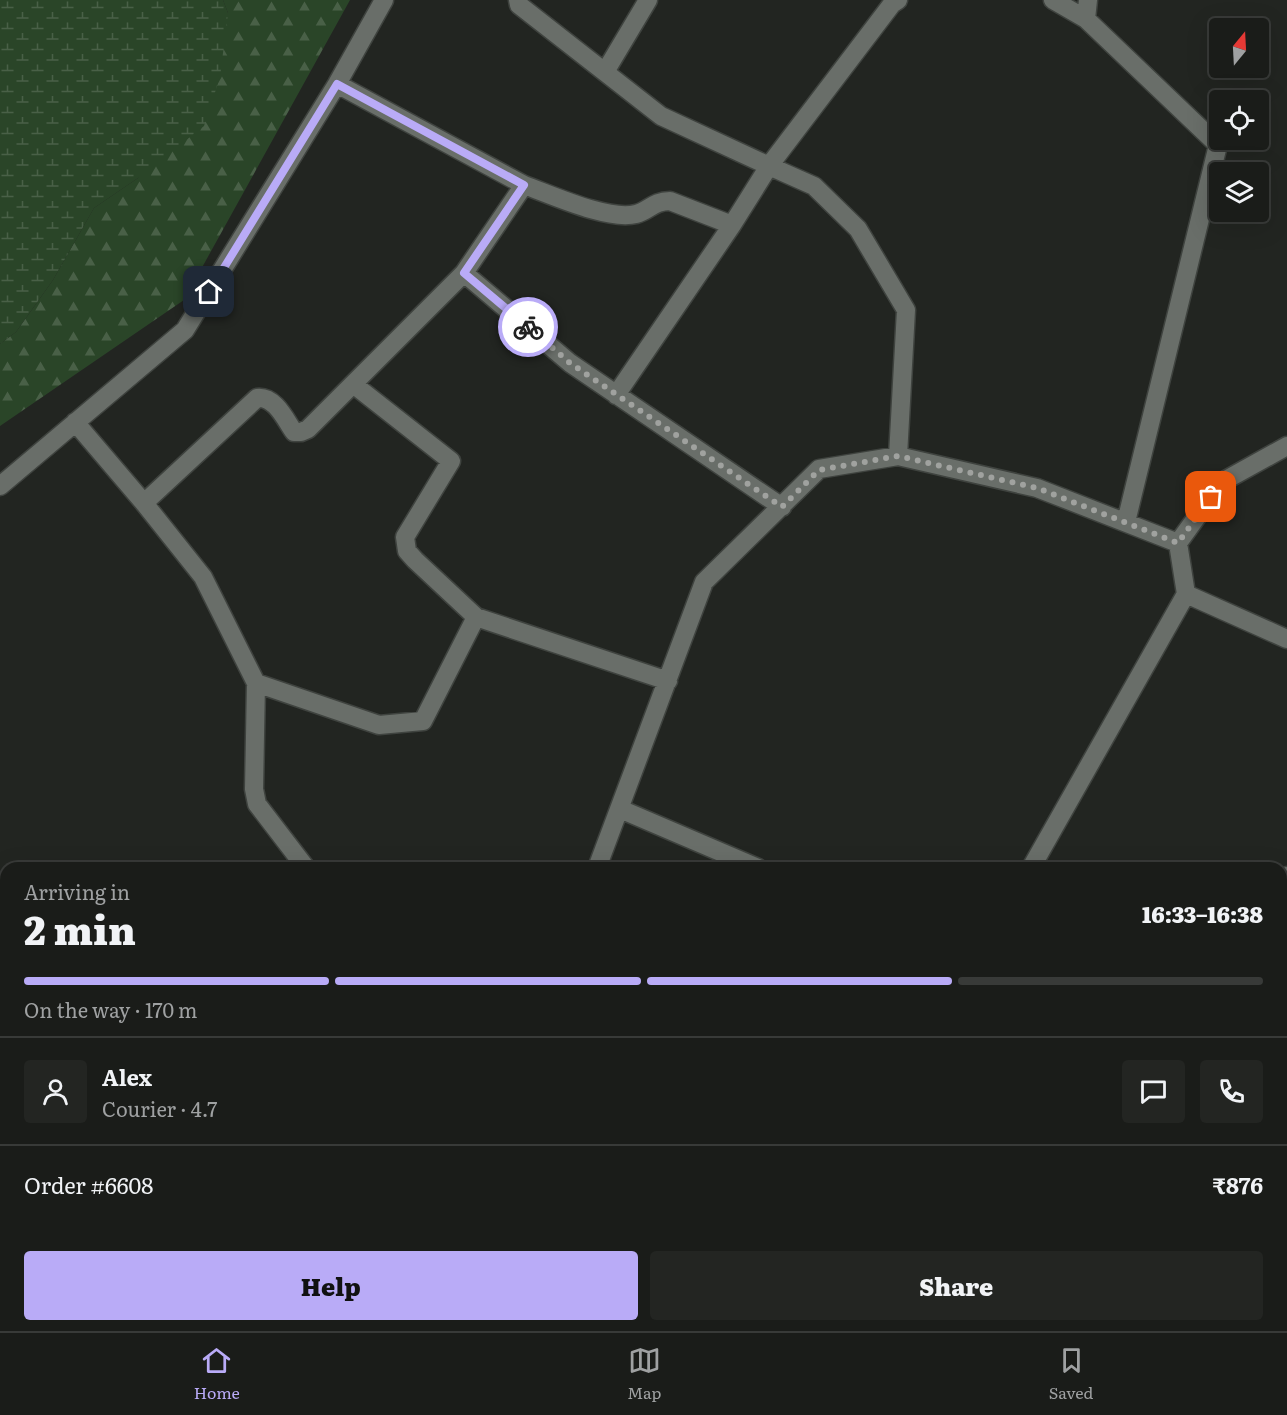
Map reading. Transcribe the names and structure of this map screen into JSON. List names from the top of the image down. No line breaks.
{"north":"top","page":{"heading":["2 min","Arriving in","16:33–16:38"],"panel":["Alex","Courier · 4.7","Order #6608","₹876"],"bar":"On the way · 170 m","buttons":["Help","Share"],"tabs":["Home","Map","Saved"]}}
